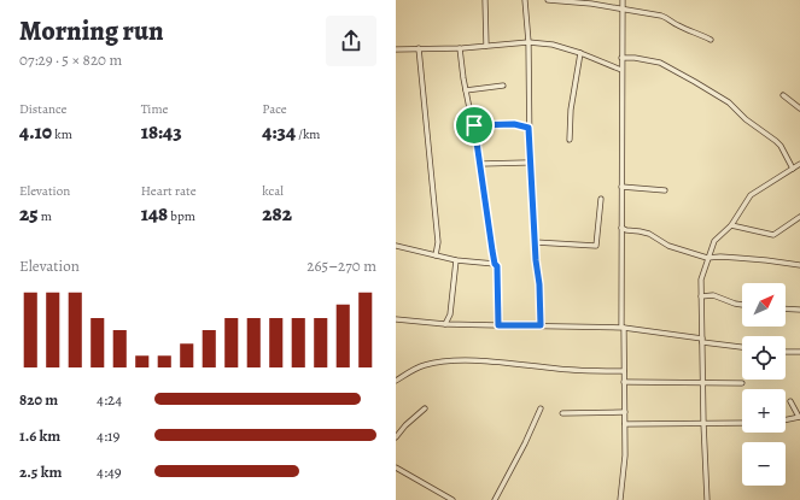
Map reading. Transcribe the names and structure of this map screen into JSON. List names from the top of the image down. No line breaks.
{"north":"top right","page":{"heading":["Morning run","07:29 · 5 × 820 m"],"stats":[["Distance","4.10 km"],["Time","18:43"],["Pace","4:34 /km"],["Elevation","25 m"],["Heart rate","148 bpm"],["kcal","282"]],"chart":["Elevation","265–270 m"],"map_buttons":["+","−"],"list":[{"name":"820 m","note":"4:24"},{"name":"1.6 km","note":"4:19"},{"name":"2.5 km","note":"4:49"}]}}
